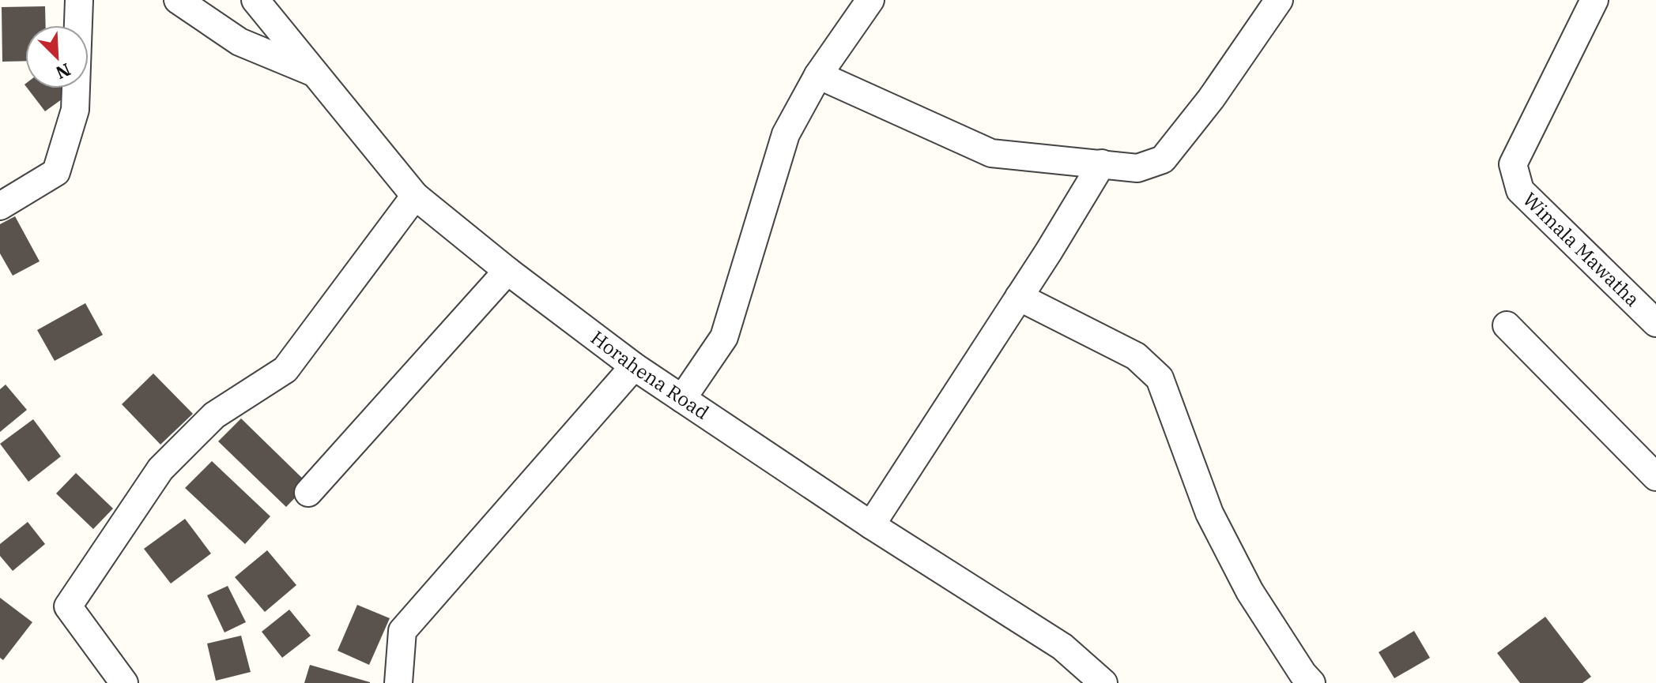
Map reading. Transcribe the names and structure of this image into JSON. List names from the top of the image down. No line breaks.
{"streets":{"street":["Wimala Mawatha","Horahena Road"]},"north":"bottom right"}
